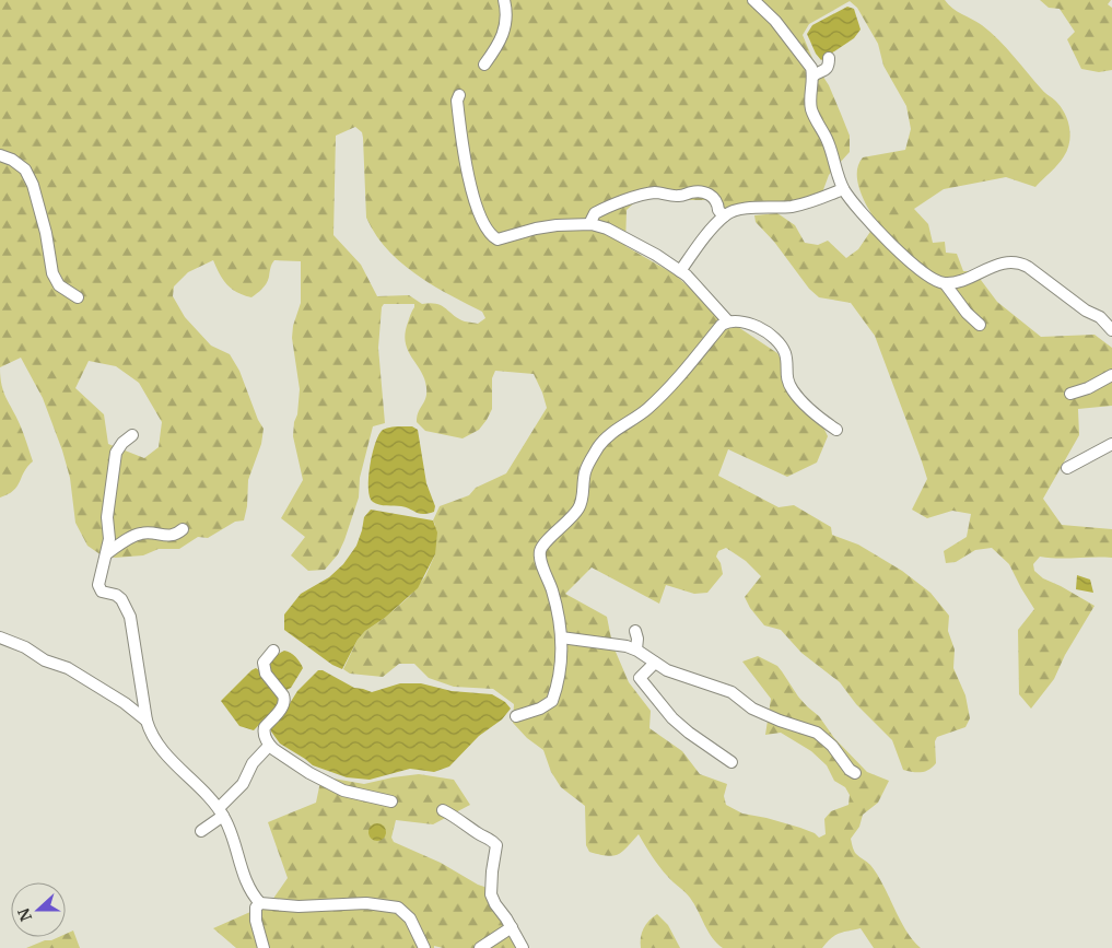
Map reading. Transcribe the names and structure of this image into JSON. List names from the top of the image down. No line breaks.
{"north":"left"}
